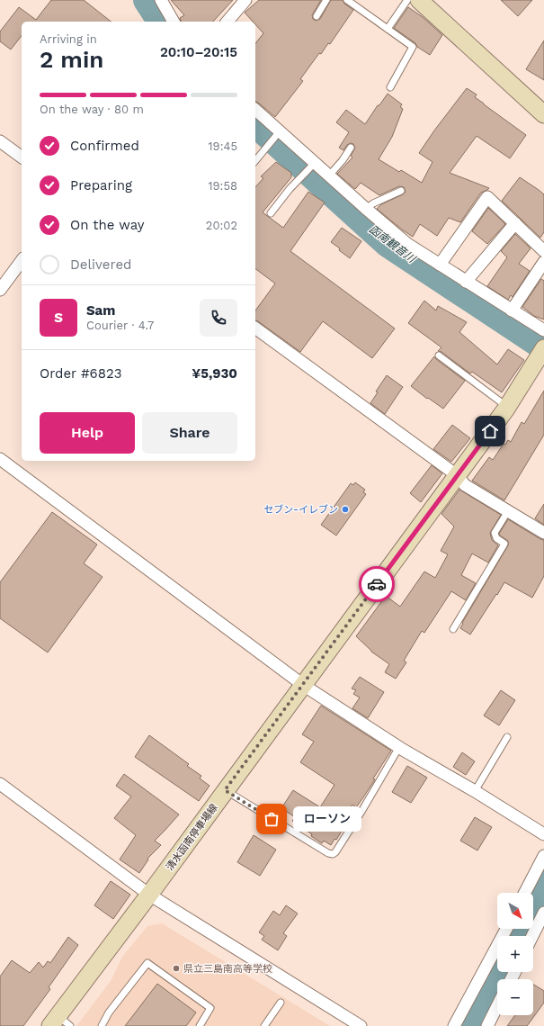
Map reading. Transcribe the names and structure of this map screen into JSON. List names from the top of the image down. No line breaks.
{"streets":{"main road":["清水函南停車場線"]},"water":["函南観音川"],"places":["セブン-イレブン","ローソン","県立三島南高等学校"],"north":"bottom right","page":{"heading":["2 min","Arriving in","20:10–20:15"],"panel":["Sam","Courier · 4.7","Order #6823","¥5,930"],"bar":"On the way · 80 m","list":[["Confirmed","19:45"],["Preparing","19:58"],["On the way","20:02"],"Delivered"],"round":"S","buttons":["Help","Share"],"bubble":"ローソン","map_buttons":["+","−"]}}
